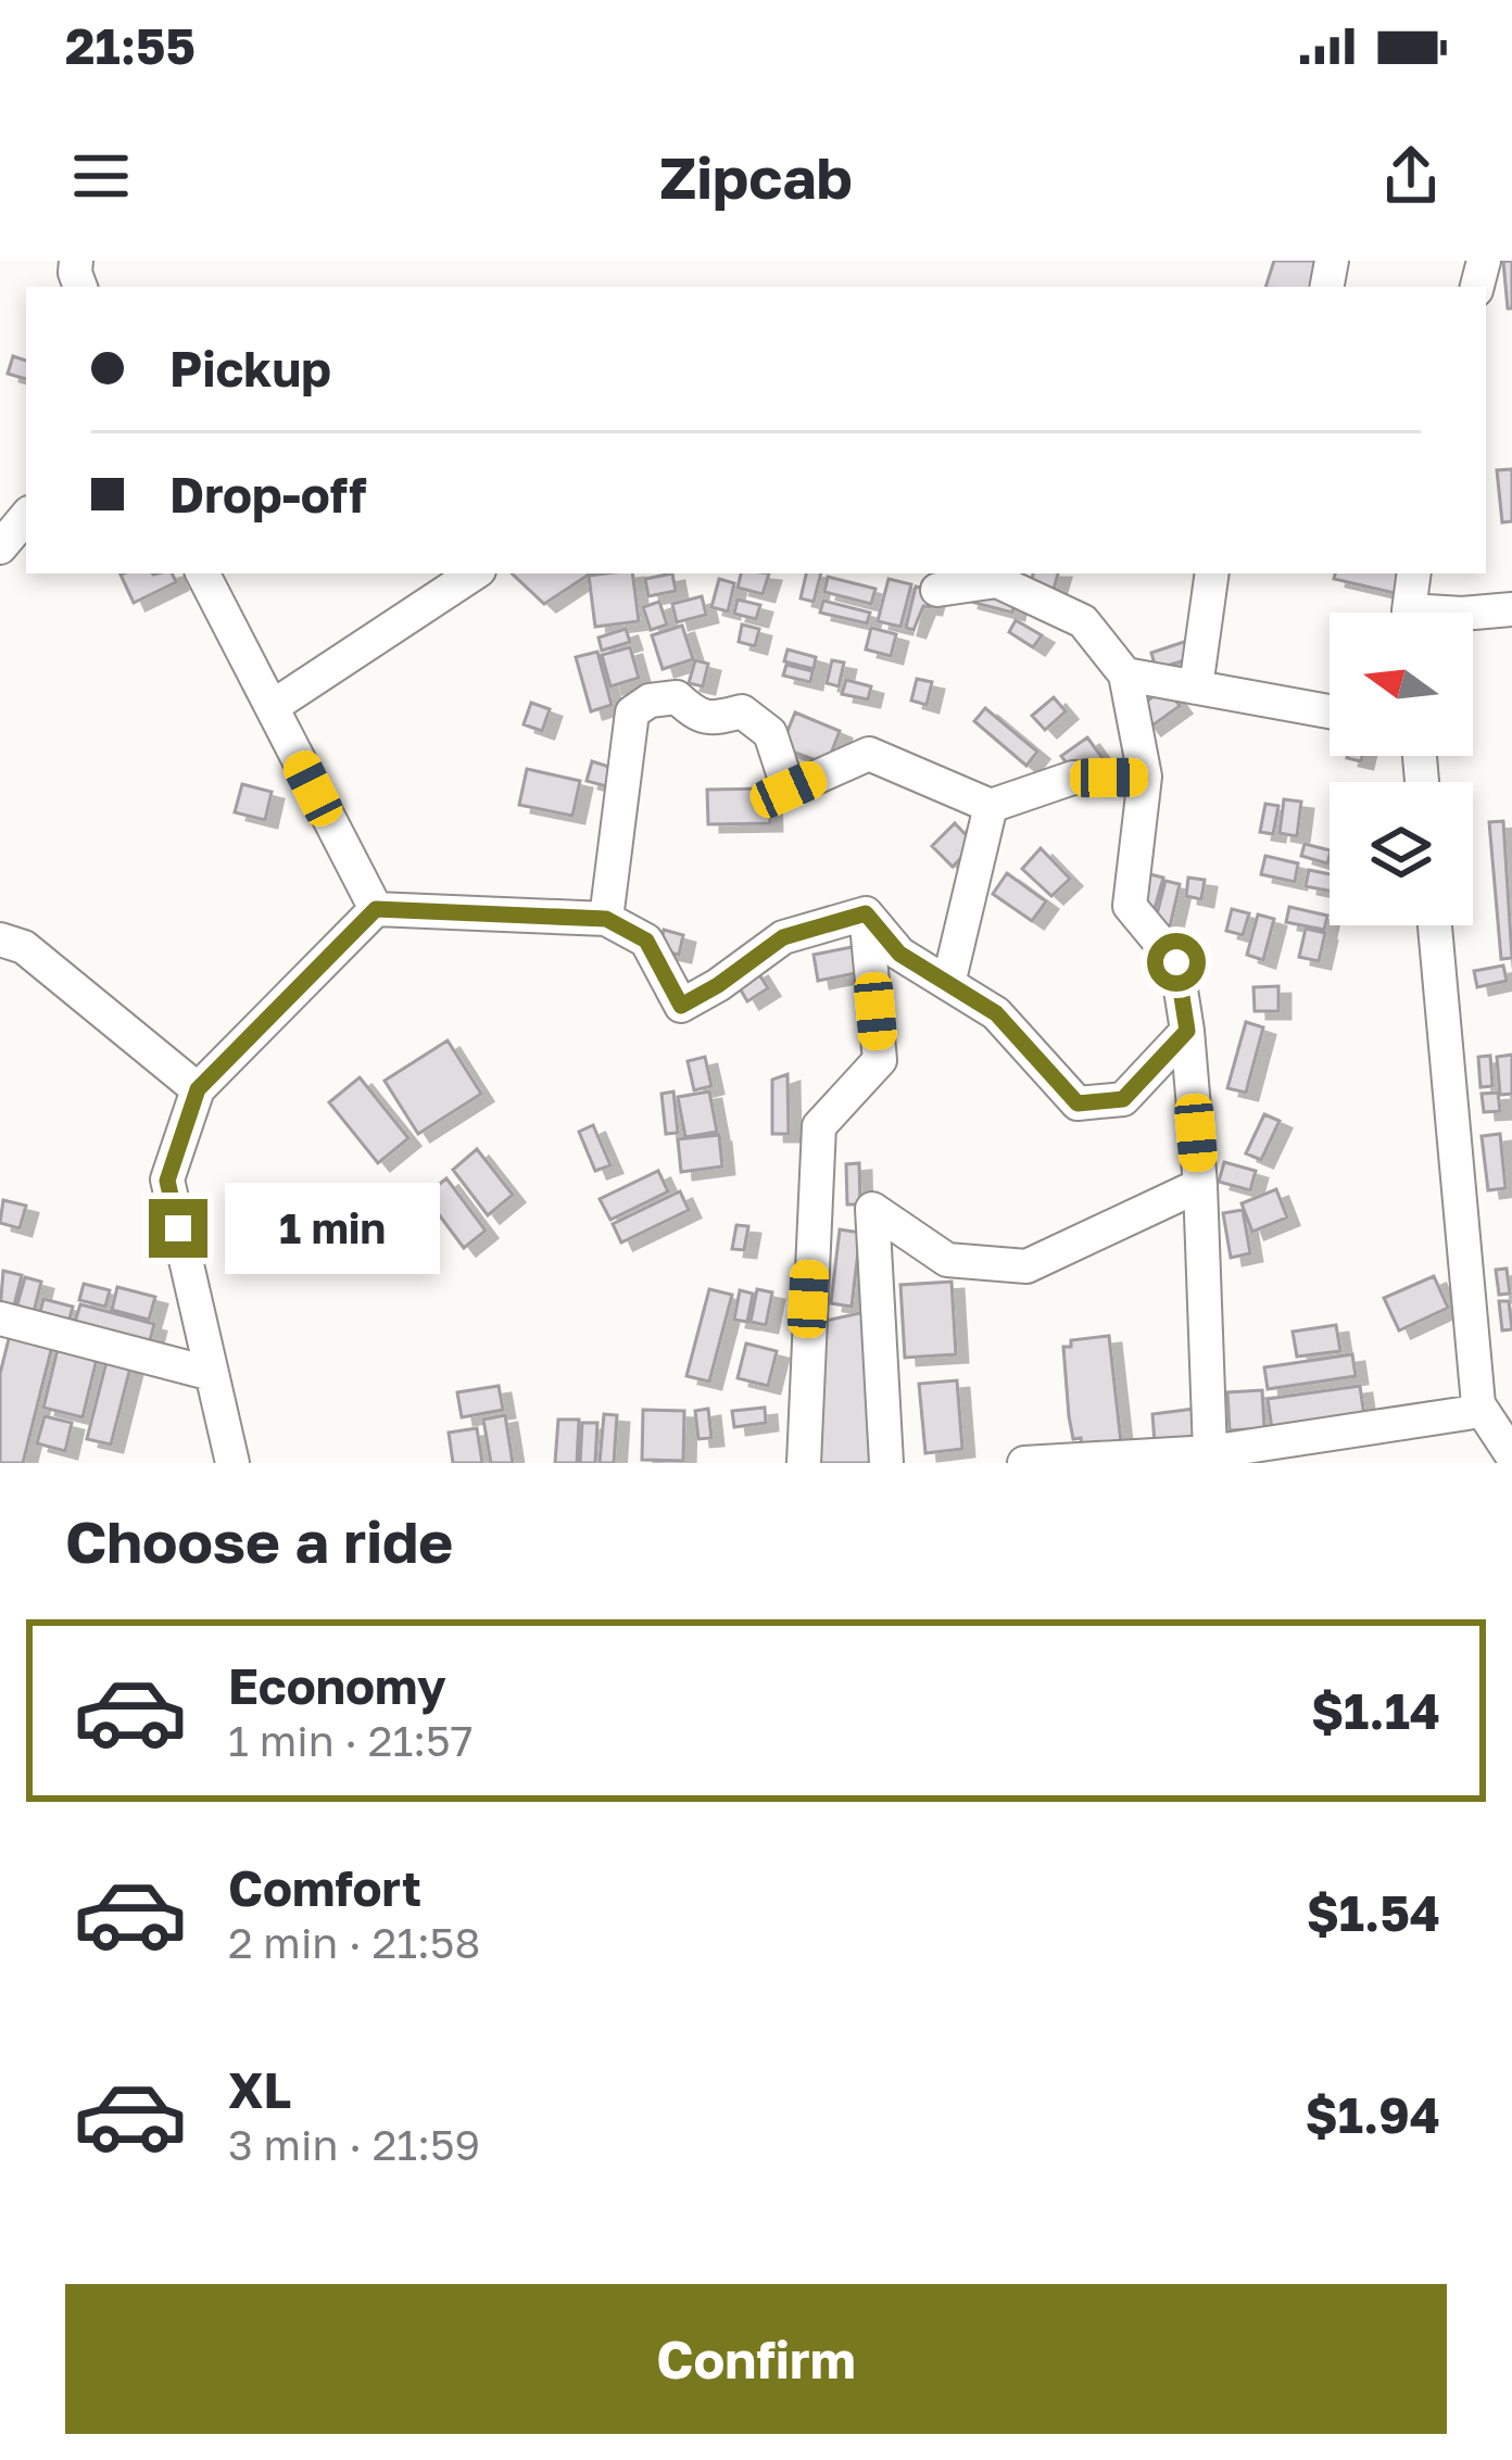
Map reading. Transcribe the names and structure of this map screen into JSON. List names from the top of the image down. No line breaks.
{"north":"left","page":{"status":"21:55","header":"Zipcab","banner":["Pickup","Drop-off"],"bubble":"1 min","heading":"Choose a ride","list":[{"name":"Economy","note":"1 min · 21:57","value":"$1.14"},{"name":"Comfort","note":"2 min · 21:58","value":"$1.54"},{"name":"XL","note":"3 min · 21:59","value":"$1.94"}],"buttons":"Confirm"}}
